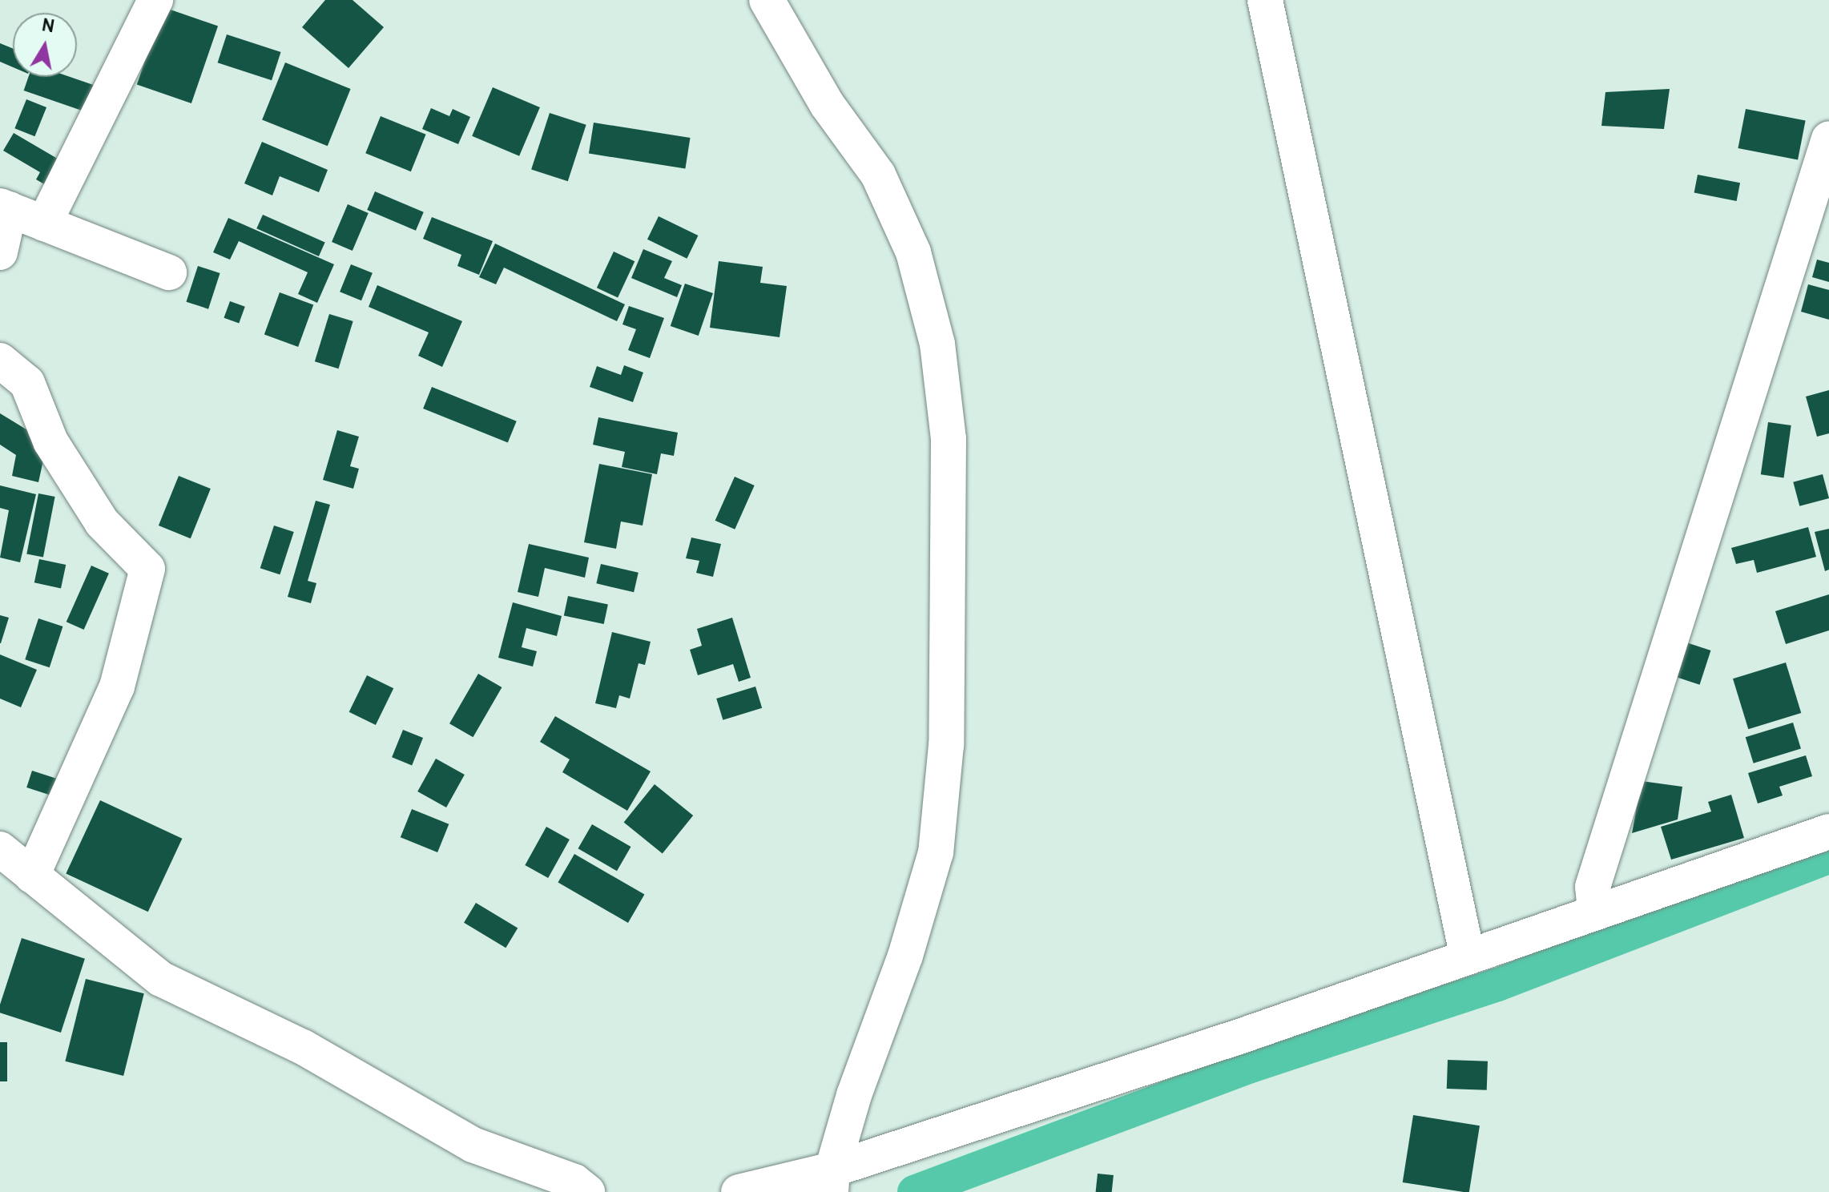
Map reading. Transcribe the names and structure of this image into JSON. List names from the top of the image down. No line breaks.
{"north":"top"}
